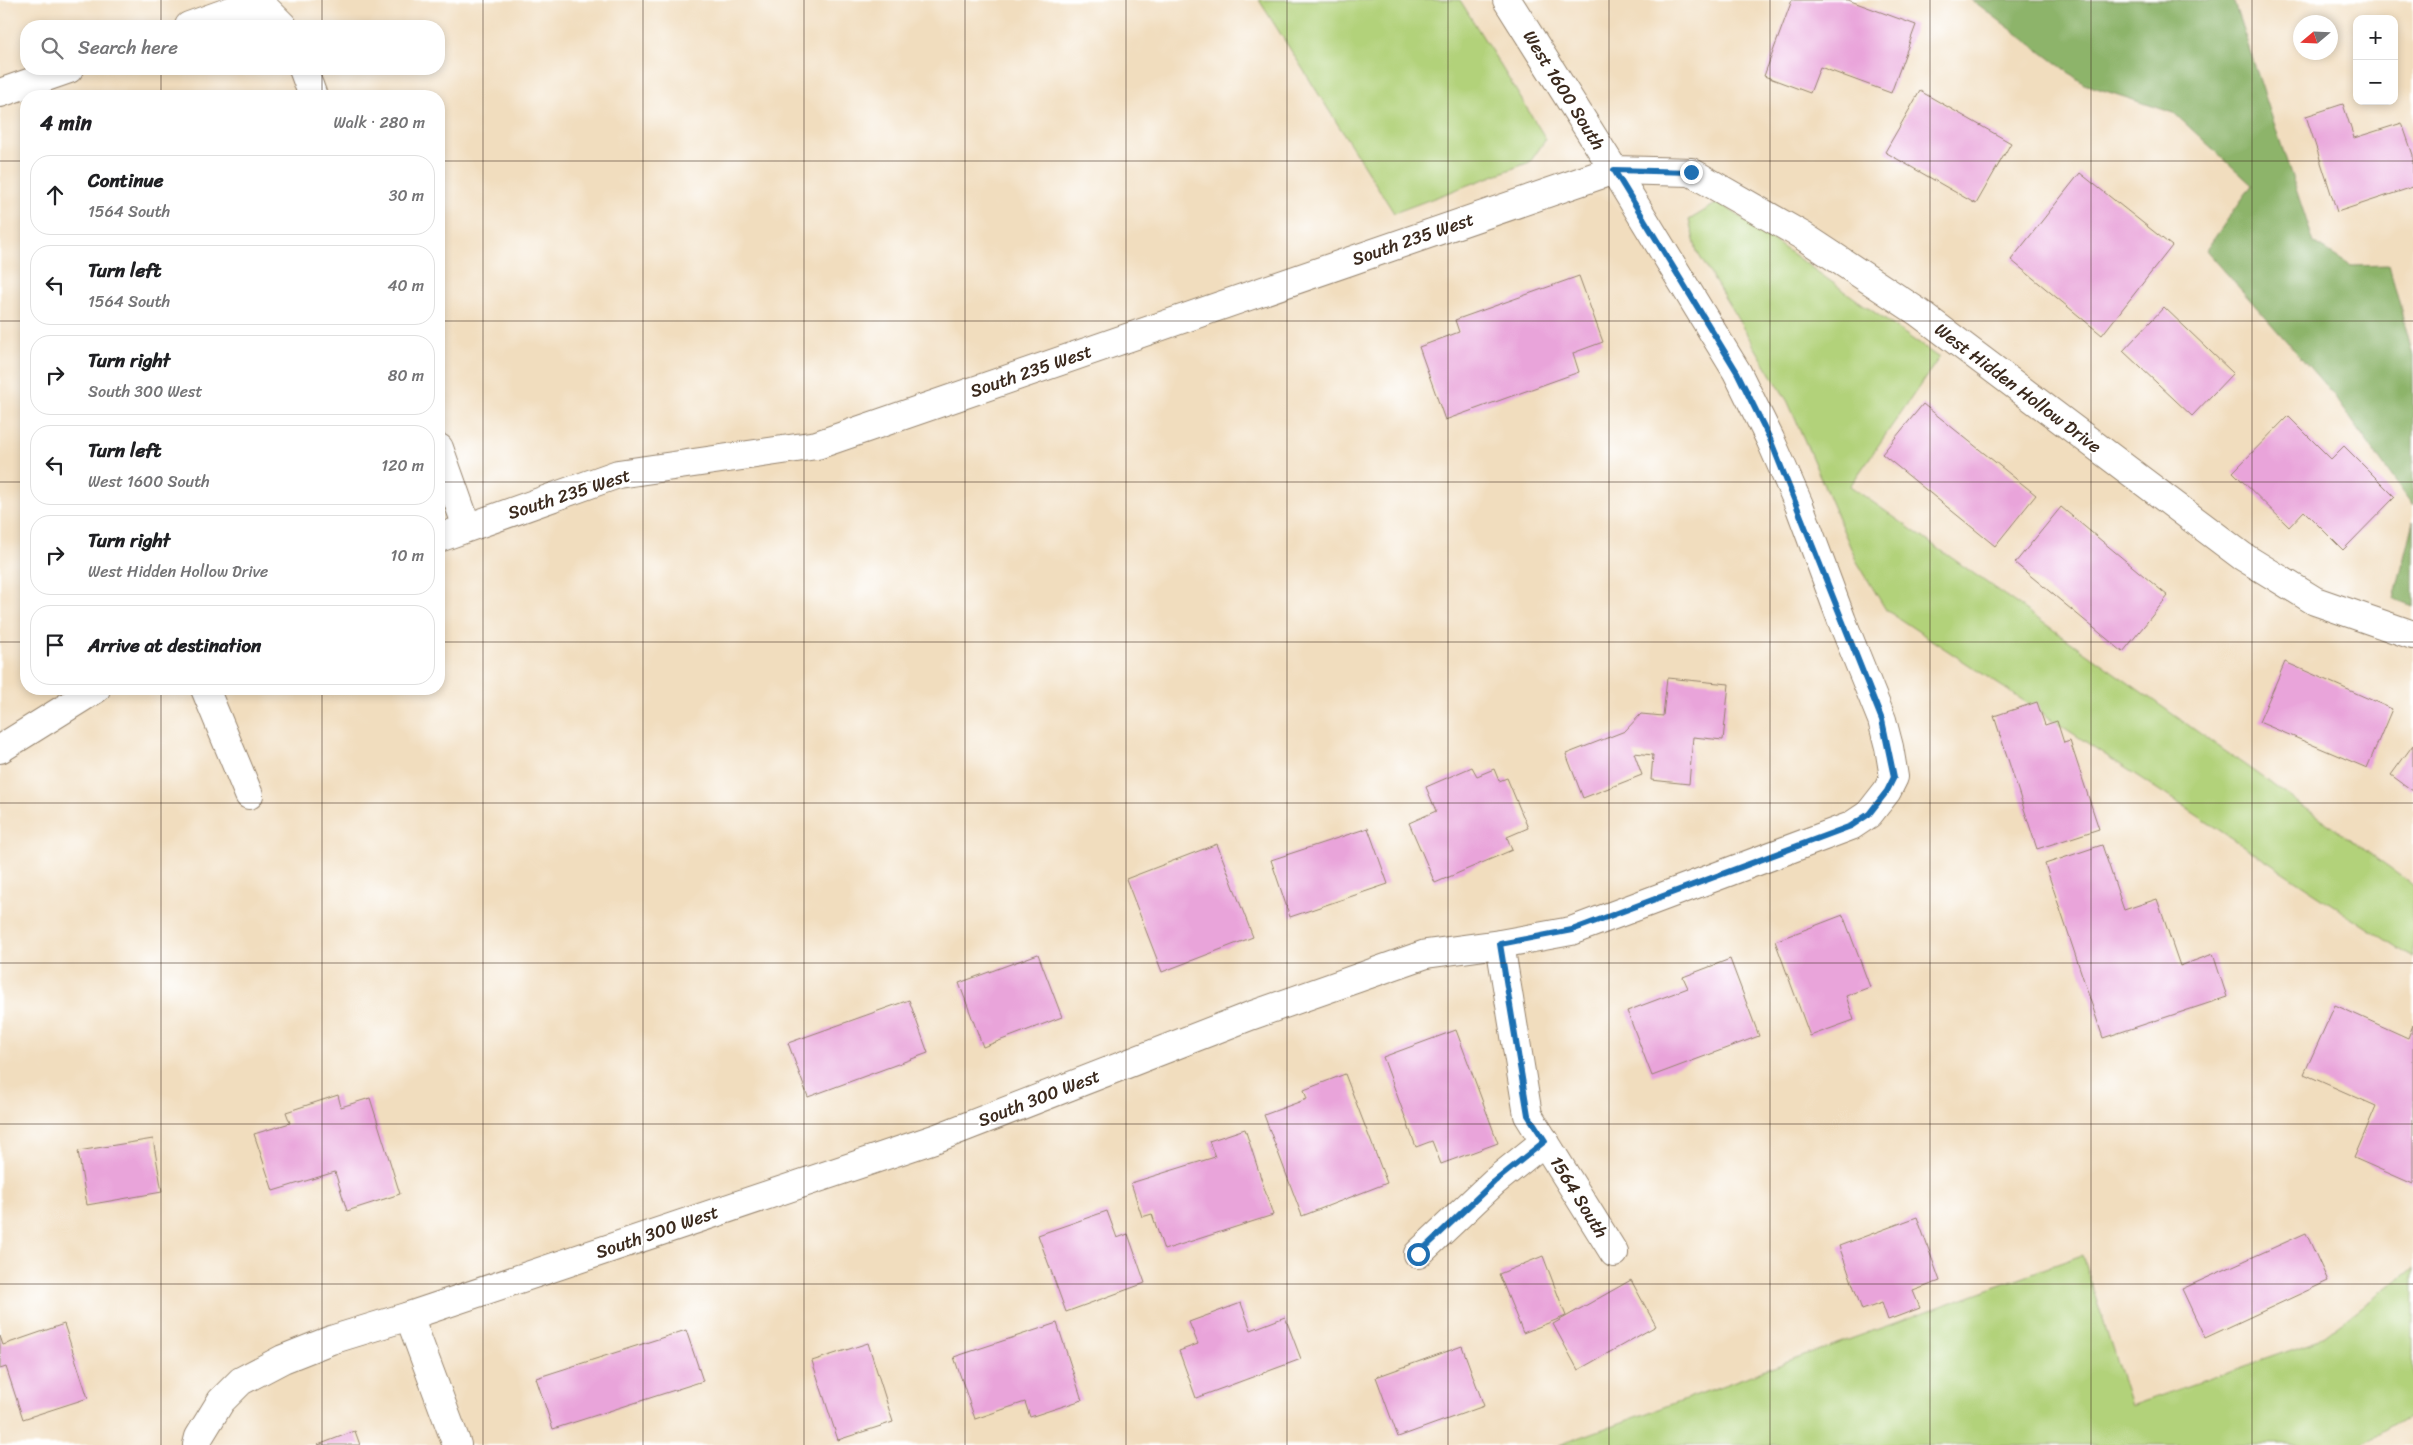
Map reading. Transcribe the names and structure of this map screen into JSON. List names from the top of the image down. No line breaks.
{"streets":{"street":["West 1600 South","South 235 West","West Hidden Hollow Drive","South 300 West","1564 South"]},"crossings":[["West 1600 South","South 235 West"],["West 1600 South","West Hidden Hollow Drive"],["West 1600 South","South 300 West"],["South 235 West","West Hidden Hollow Drive"],["South 300 West","1564 South"]],"north":"left","page":{"map_buttons":["+","−"],"search":"Search here","heading":["4 min","Walk · 280 m"],"list":[["Continue","1564 South","30 m"],["Turn left","1564 South","40 m"],["Turn right","South 300 West","80 m"],["Turn left","West 1600 South","120 m"],["Turn right","West Hidden Hollow Drive","10 m"],"Arrive at destination"]}}
